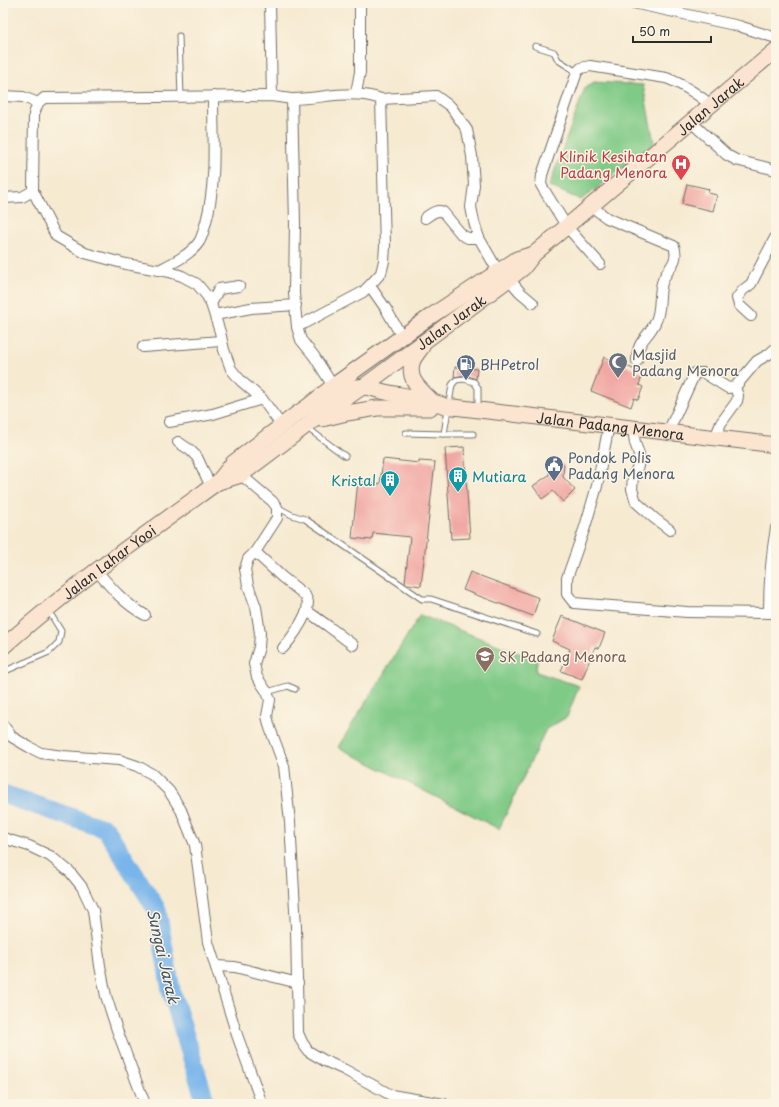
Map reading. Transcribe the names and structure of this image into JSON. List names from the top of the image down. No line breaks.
{"streets":{"main road":["Jalan Jarak","Jalan Padang Menora","Jalan Lahar Yooi"]},"crossings":[["Jalan Jarak","Jalan Padang Menora"],["Jalan Jarak","Jalan Lahar Yooi"],["Jalan Padang Menora","Jalan Lahar Yooi"]],"water":["Sungai Jarak"],"places":{"hospital":["Klinik Kesihatan Padang Menora"],"mosque":["Masjid Padang Menora"],"fuel station":["BHPetrol"],"public building":["Pondok Polis Padang Menora"],"building":["Mutiara","Kristal"],"school or university":["SK Padang Menora"]},"scale_bar":"50 m"}
